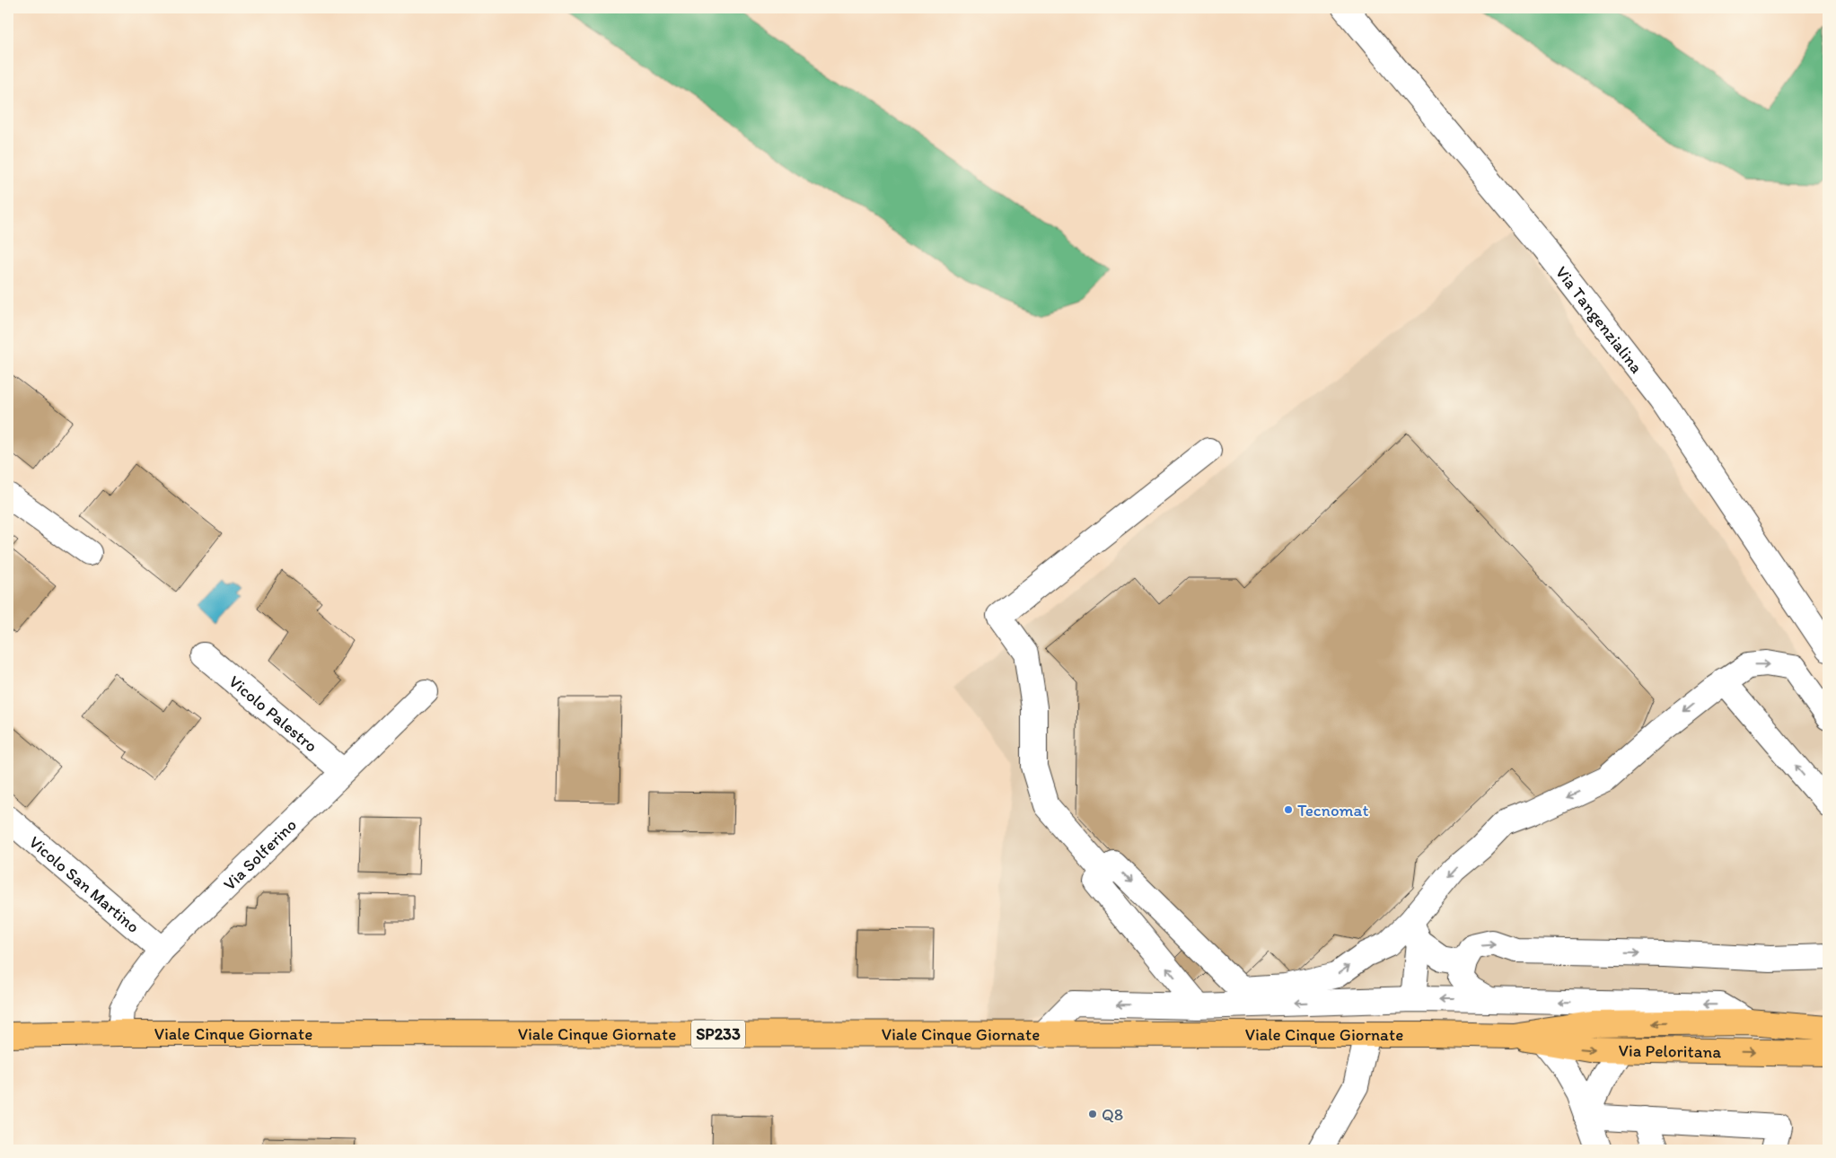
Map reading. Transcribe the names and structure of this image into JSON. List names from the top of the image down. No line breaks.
{"streets":{"main road":["Viale Cinque Giornate","SP233","Via Peloritana"],"street":["Via Tangenzialina","Vicolo Palestro","Via Solferino","Vicolo San Martino"]},"crossings":[["Vicolo Palestro","Via Solferino"],["Via Solferino","Vicolo San Martino"],["Via Solferino","Viale Cinque Giornate"],["Viale Cinque Giornate","Via Peloritana"]],"places":["Tecnomat","Q8"]}
